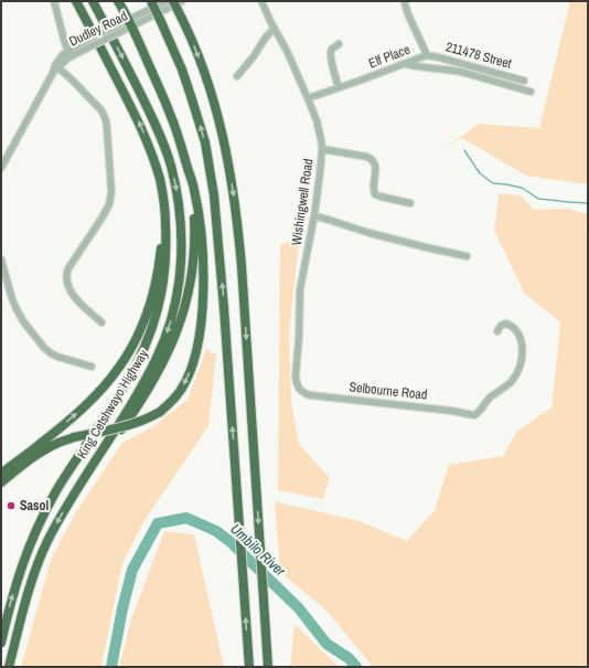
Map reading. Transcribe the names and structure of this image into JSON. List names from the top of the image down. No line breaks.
{"streets":{"highway":["King Cetshwayo Highway"],"street":["Dudley Road","211478 Street","Elf Place","Wishingwell Road","Selbourne Road"]},"crossings":[["211478 Street","Elf Place"],["Elf Place","Wishingwell Road"],["Wishingwell Road","Selbourne Road"]],"water":["Umbilo River"],"places":["Sasol"]}
